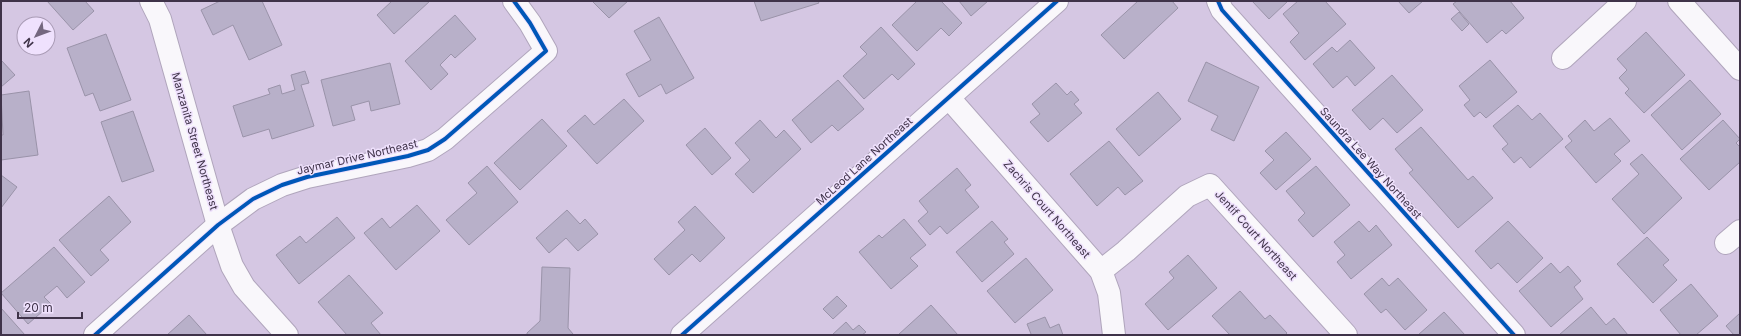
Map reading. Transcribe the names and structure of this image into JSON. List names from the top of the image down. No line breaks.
{"streets":{"street":["Manzanita Street Northeast","Jaymar Drive Northeast","McLeod Lane Northeast","Saundra Lee Way Northeast","Zachris Court Northeast","Jentif Court Northeast"]},"crossings":[["Manzanita Street Northeast","Jaymar Drive Northeast"],["McLeod Lane Northeast","Zachris Court Northeast"],["Zachris Court Northeast","Jentif Court Northeast"]],"scale_bar":"20 m","north":"bottom left"}
